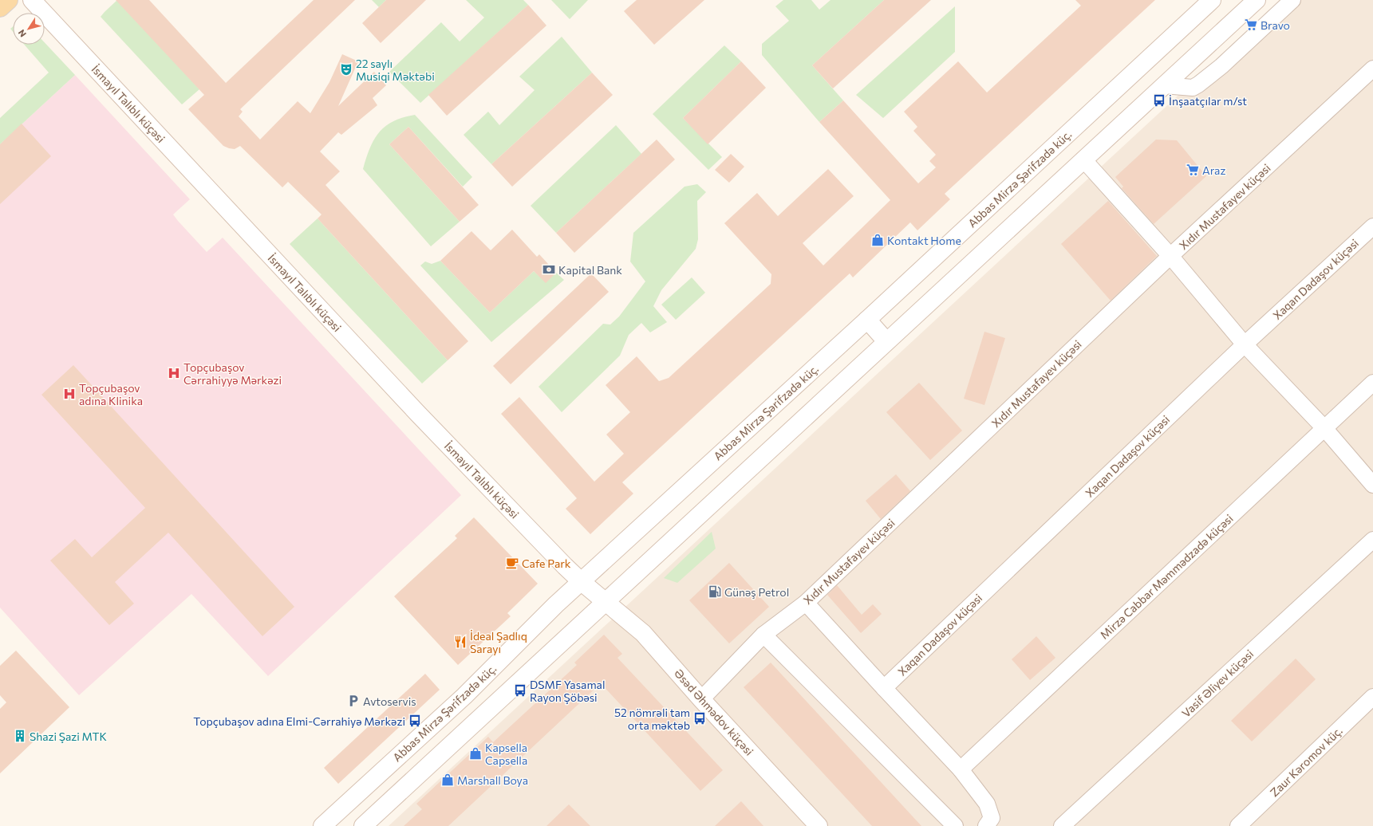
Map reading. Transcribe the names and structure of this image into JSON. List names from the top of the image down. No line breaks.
{"streets":{"main road":["İsmayıl Talıblı küçəsi","Abbas Mirzə Şərifzadə küç.","Əsəd Əhmədov küçəsi"],"street":["Xıdır Mustafayev küçəsi","Xaqan Dadaşov küçəsi","Mirzə Cabbar Məmmədzadə küçəsi","Vasif Əliyev küçəsi","Zaur Kəromov küç."]},"crossings":[["İsmayıl Talıblı küçəsi","Abbas Mirzə Şərifzadə küç."],["İsmayıl Talıblı küçəsi","Əsəd Əhmədov küçəsi"],["Xıdır Mustafayev küçəsi","Əsəd Əhmədov küçəsi"]],"places":{"supermarket":["Bravo","Araz"],"theatre":["22 saylı Musiqi Məktəbi"],"bus stop":["İnşaatçılar m/st","DSMF Yasamal Rayon Şöbəsi","52 nömrəli tam orta məktəb","Topçubaşov adına Elmi-Cərrahiyə Mərkəzi"],"shop":["Kontakt Home","Kapsella Capsella","Marshall Boya"],"bank":["Kapital Bank"],"hospital":["Topçubaşov Cərrahiyyə Mərkəzi","Topçubaşov adına Klinika"],"cafe":["Cafe Park"],"fuel station":["Günəş Petrol"],"restaurant":["İdeal Şadlıq Sarayı"],"parking":["Avtoservis"],"building":["Shazi Şazi MTK"]},"north":"bottom left"}
